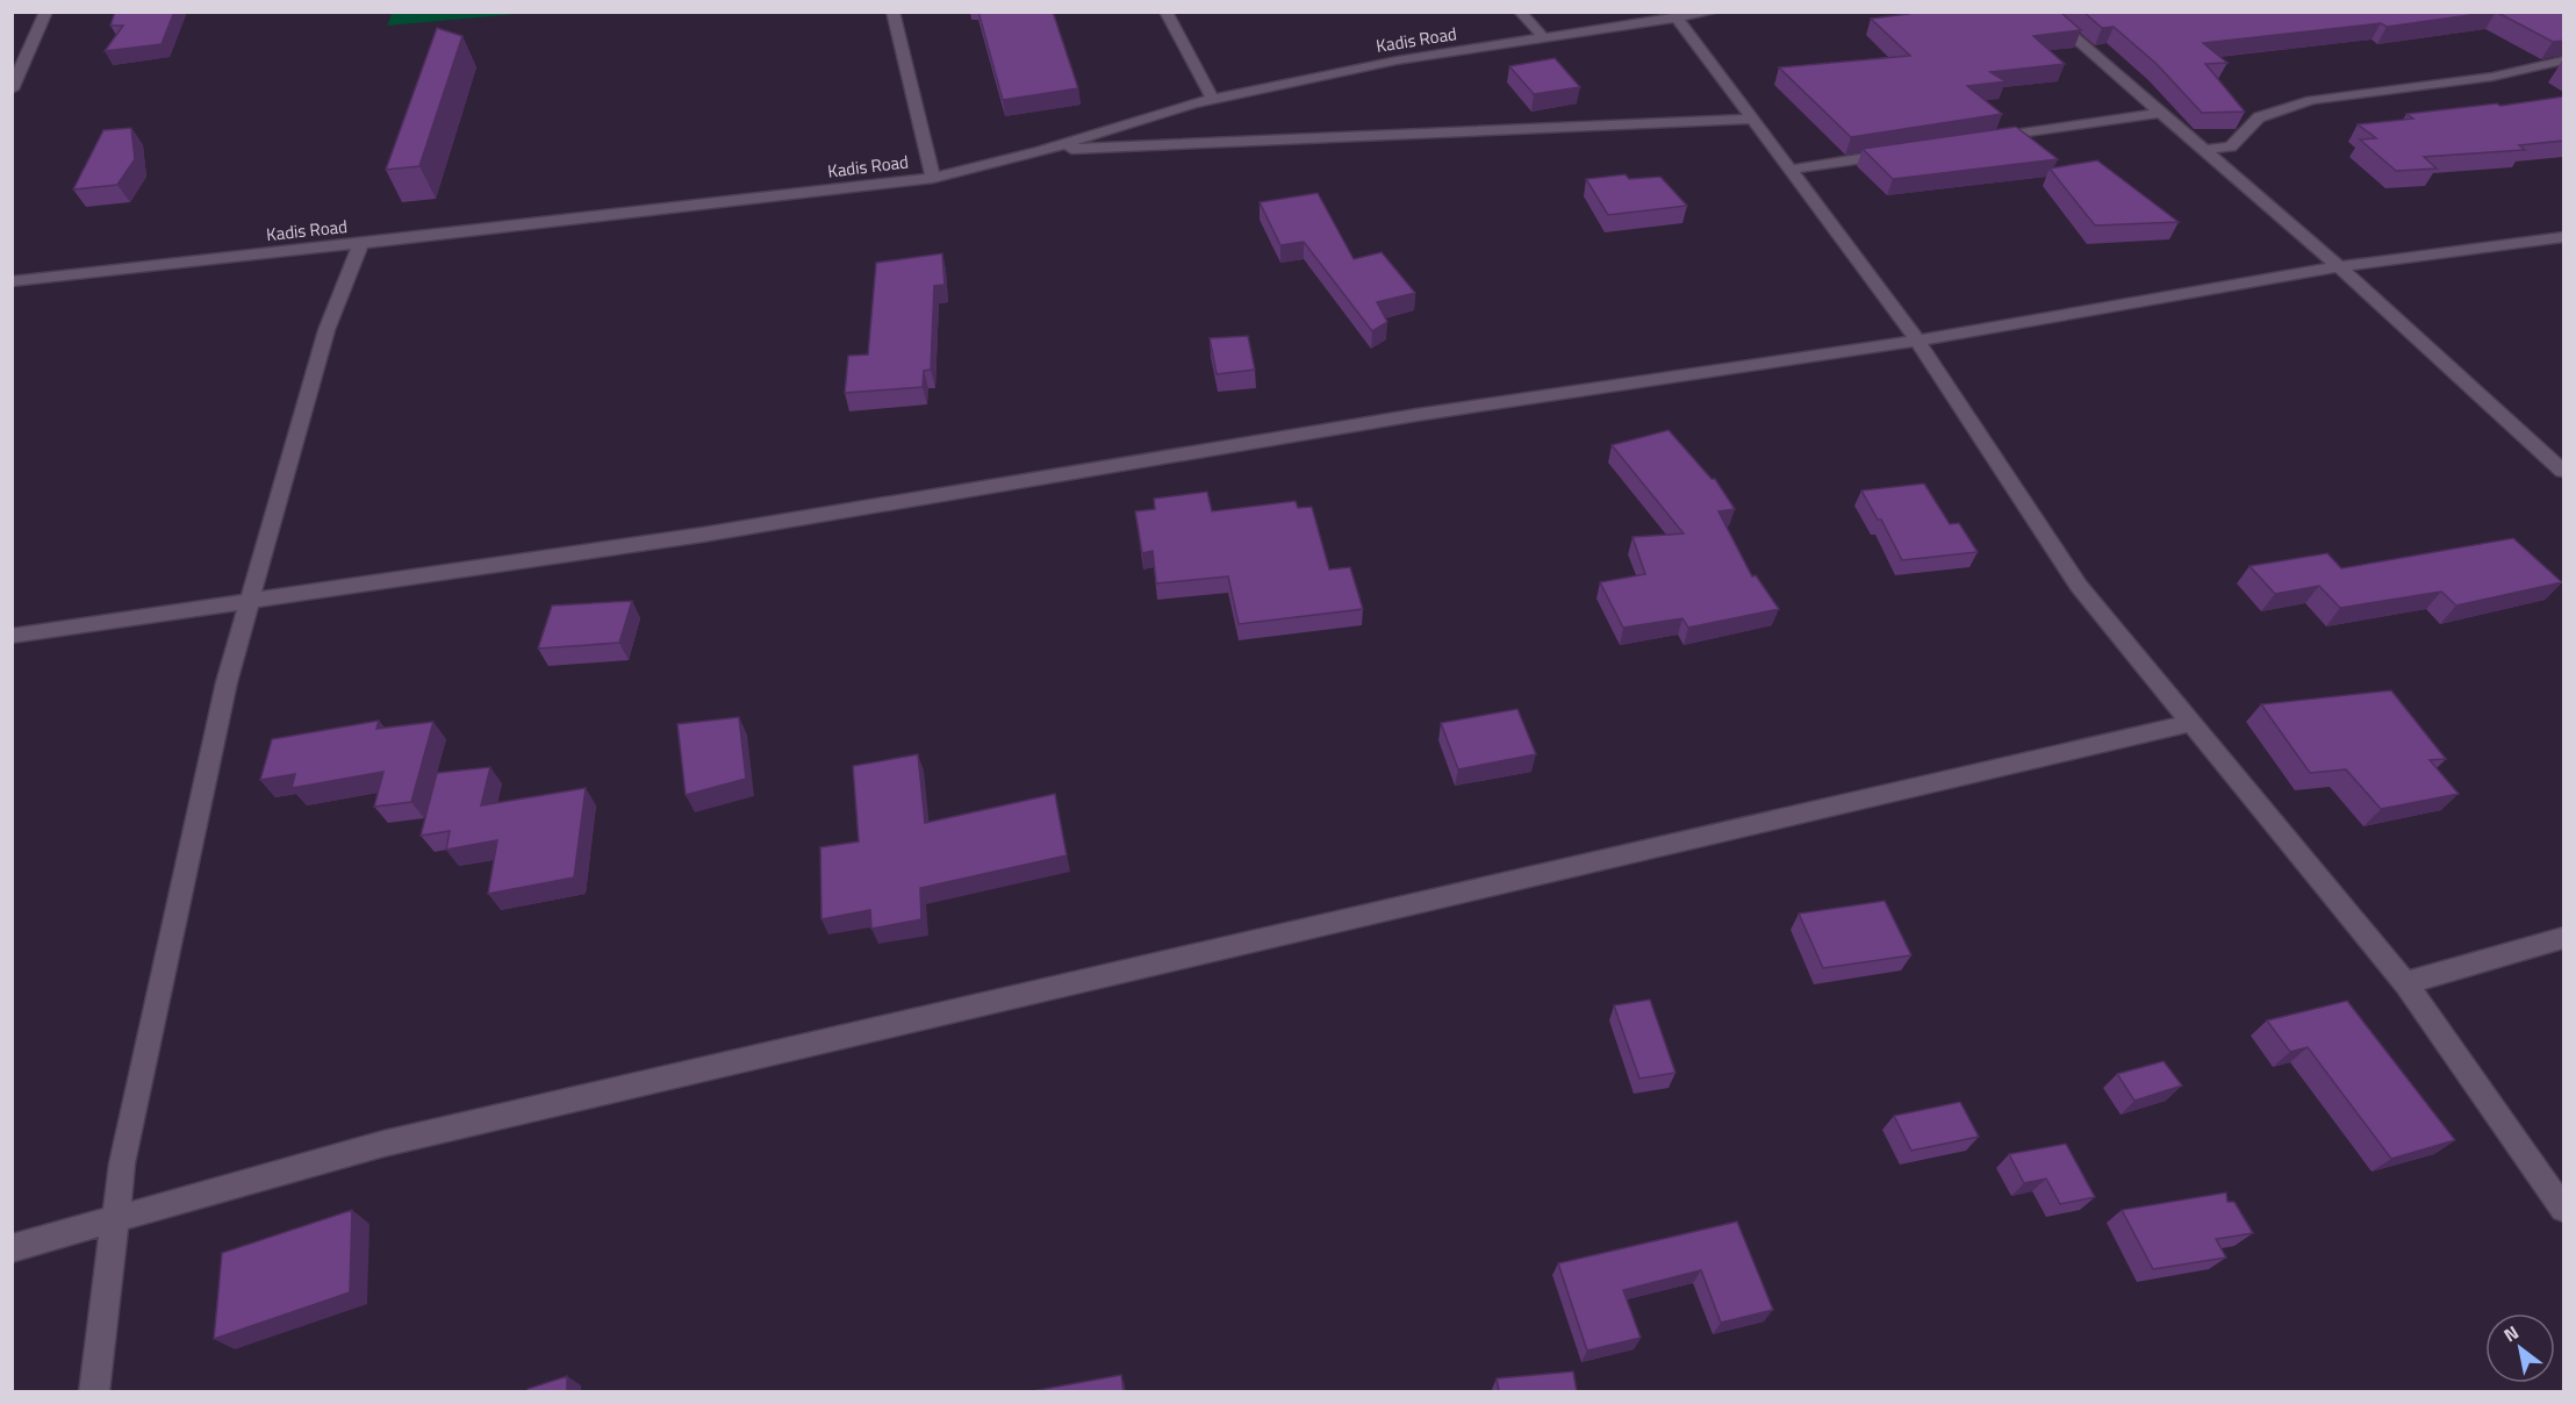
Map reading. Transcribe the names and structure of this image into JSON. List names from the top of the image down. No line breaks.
{"streets":{"street":["Kadis Road"]},"north":"top left"}
